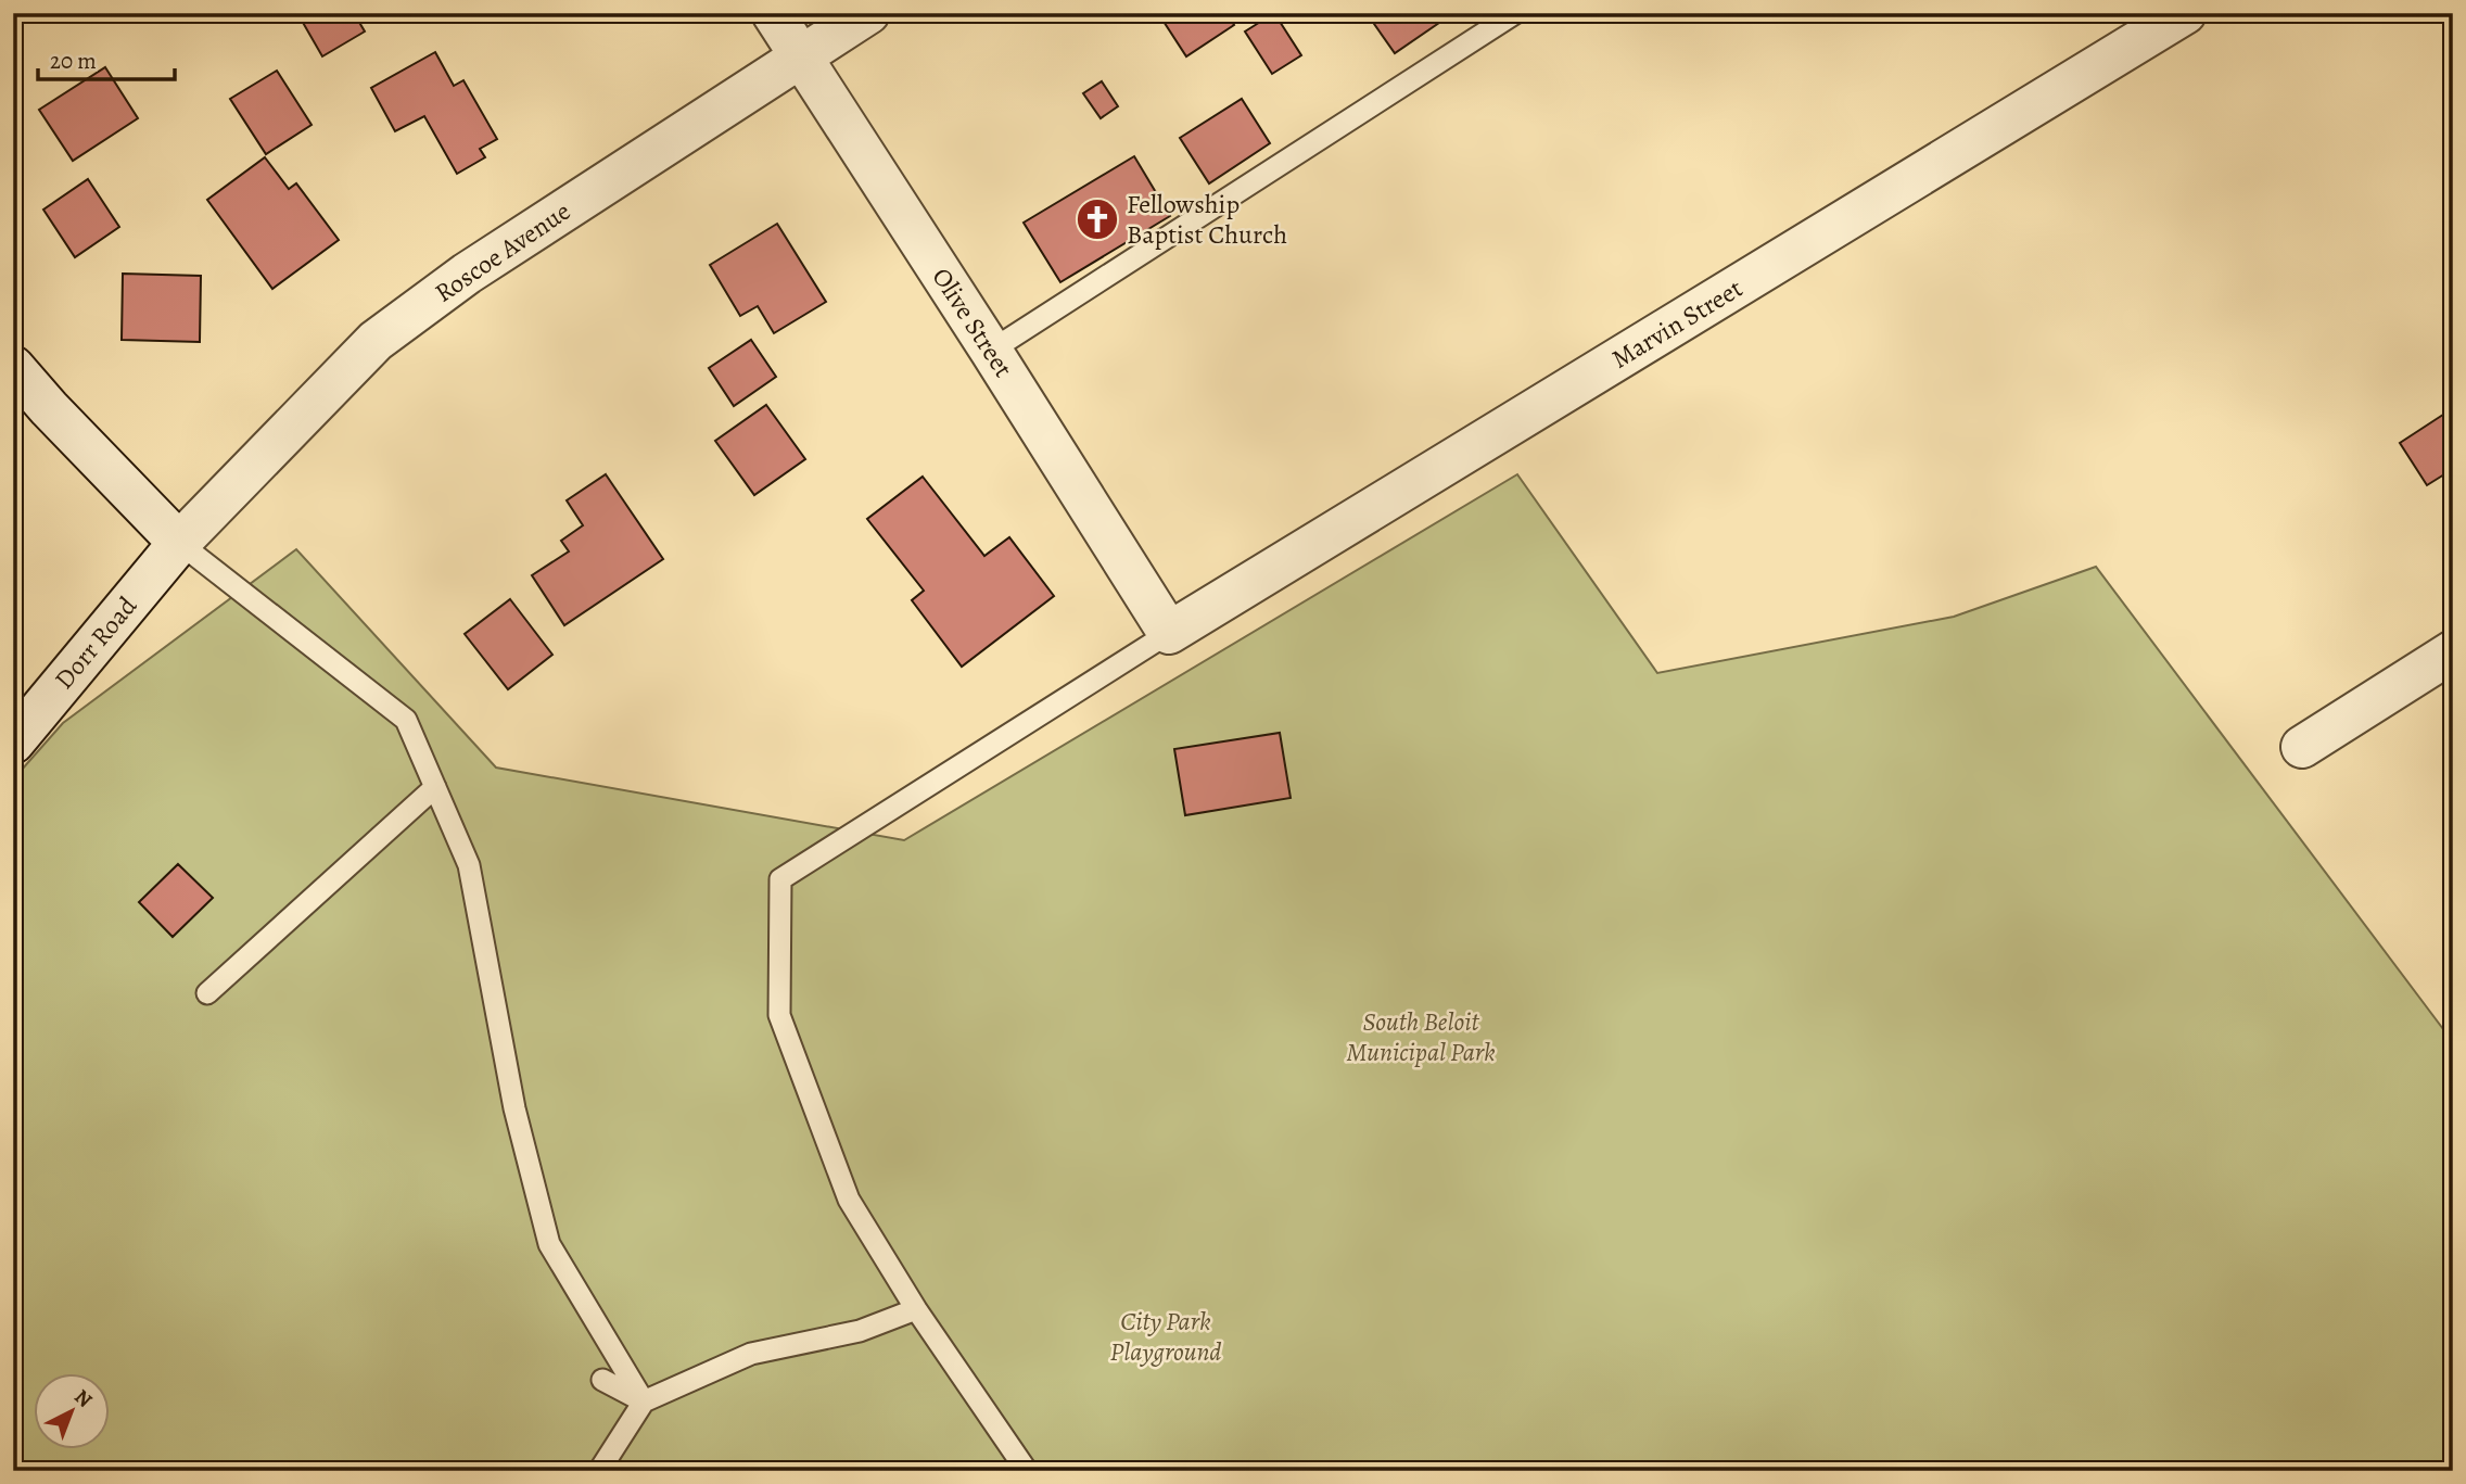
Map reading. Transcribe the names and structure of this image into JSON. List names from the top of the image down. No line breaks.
{"streets":{"street":["Roscoe Avenue","Olive Street","Marvin Street","Dorr Road"]},"crossings":[["Roscoe Avenue","Olive Street"],["Roscoe Avenue","Dorr Road"],["Olive Street","Marvin Street"]],"parks":["South Beloit Municipal Park","City Park Playground"],"places":{"church":["Fellowship Baptist Church"]},"scale_bar":"20 m","north":"top right"}
